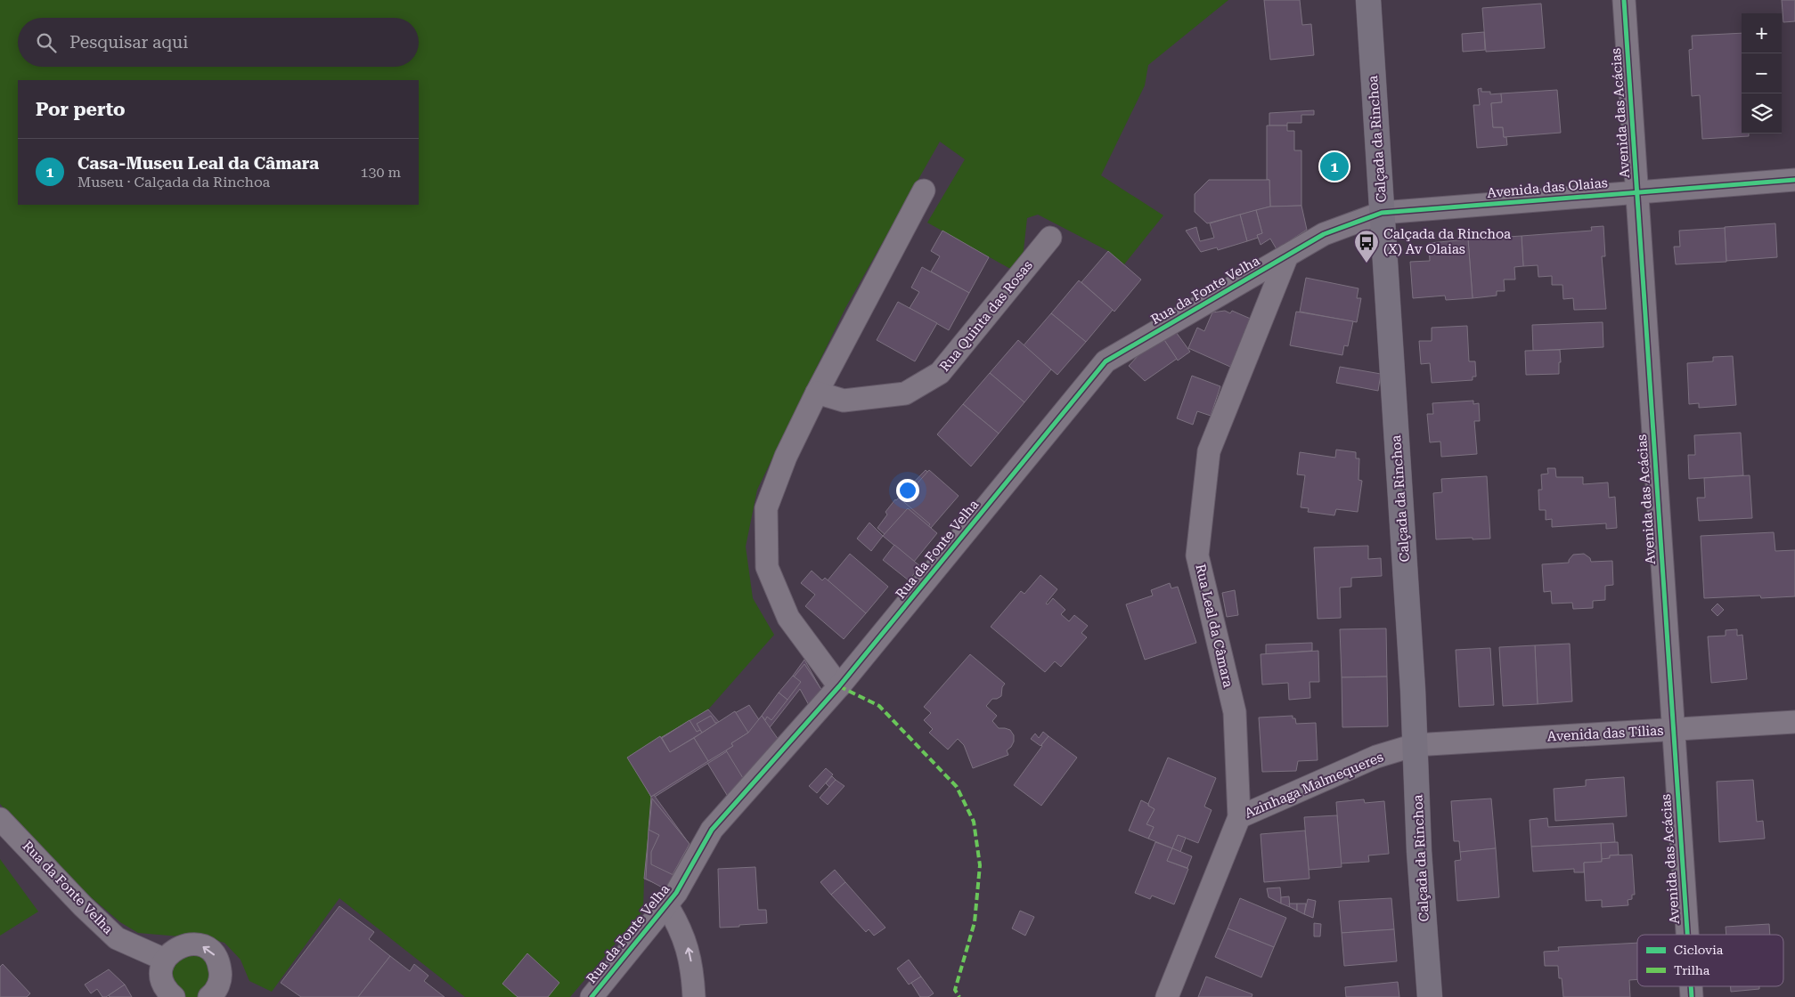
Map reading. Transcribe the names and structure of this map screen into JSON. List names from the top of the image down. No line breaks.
{"streets":{"street":["Avenida das Acácias","Calçada da Rinchoa","Avenida das Olaias","Rua da Fonte Velha","Rua Quinta das Rosas","Rua Leal da Câmara","Avenida das Tílias","Azinhaga Malmequeres"]},"crossings":[["Avenida das Acácias","Avenida das Olaias"],["Avenida das Acácias","Avenida das Tílias"],["Calçada da Rinchoa","Avenida das Olaias"],["Calçada da Rinchoa","Rua da Fonte Velha"],["Calçada da Rinchoa","Avenida das Tílias"],["Calçada da Rinchoa","Azinhaga Malmequeres"],["Avenida das Olaias","Rua da Fonte Velha"],["Rua da Fonte Velha","Rua Leal da Câmara"],["Rua Leal da Câmara","Azinhaga Malmequeres"],["Avenida das Tílias","Azinhaga Malmequeres"]],"places":{"bus stop":["Calçada da Rinchoa (X) Av Olaias"]},"legend":["Ciclovia","Trilha"],"page":{"map_buttons":["+","−"],"search":"Pesquisar aqui","heading":"Por perto","list":[{"mark":"1","name":"Casa-Museu Leal da Câmara","note":"Museu · Calçada da Rinchoa","value":"130 m"}],"pins":"1"}}
